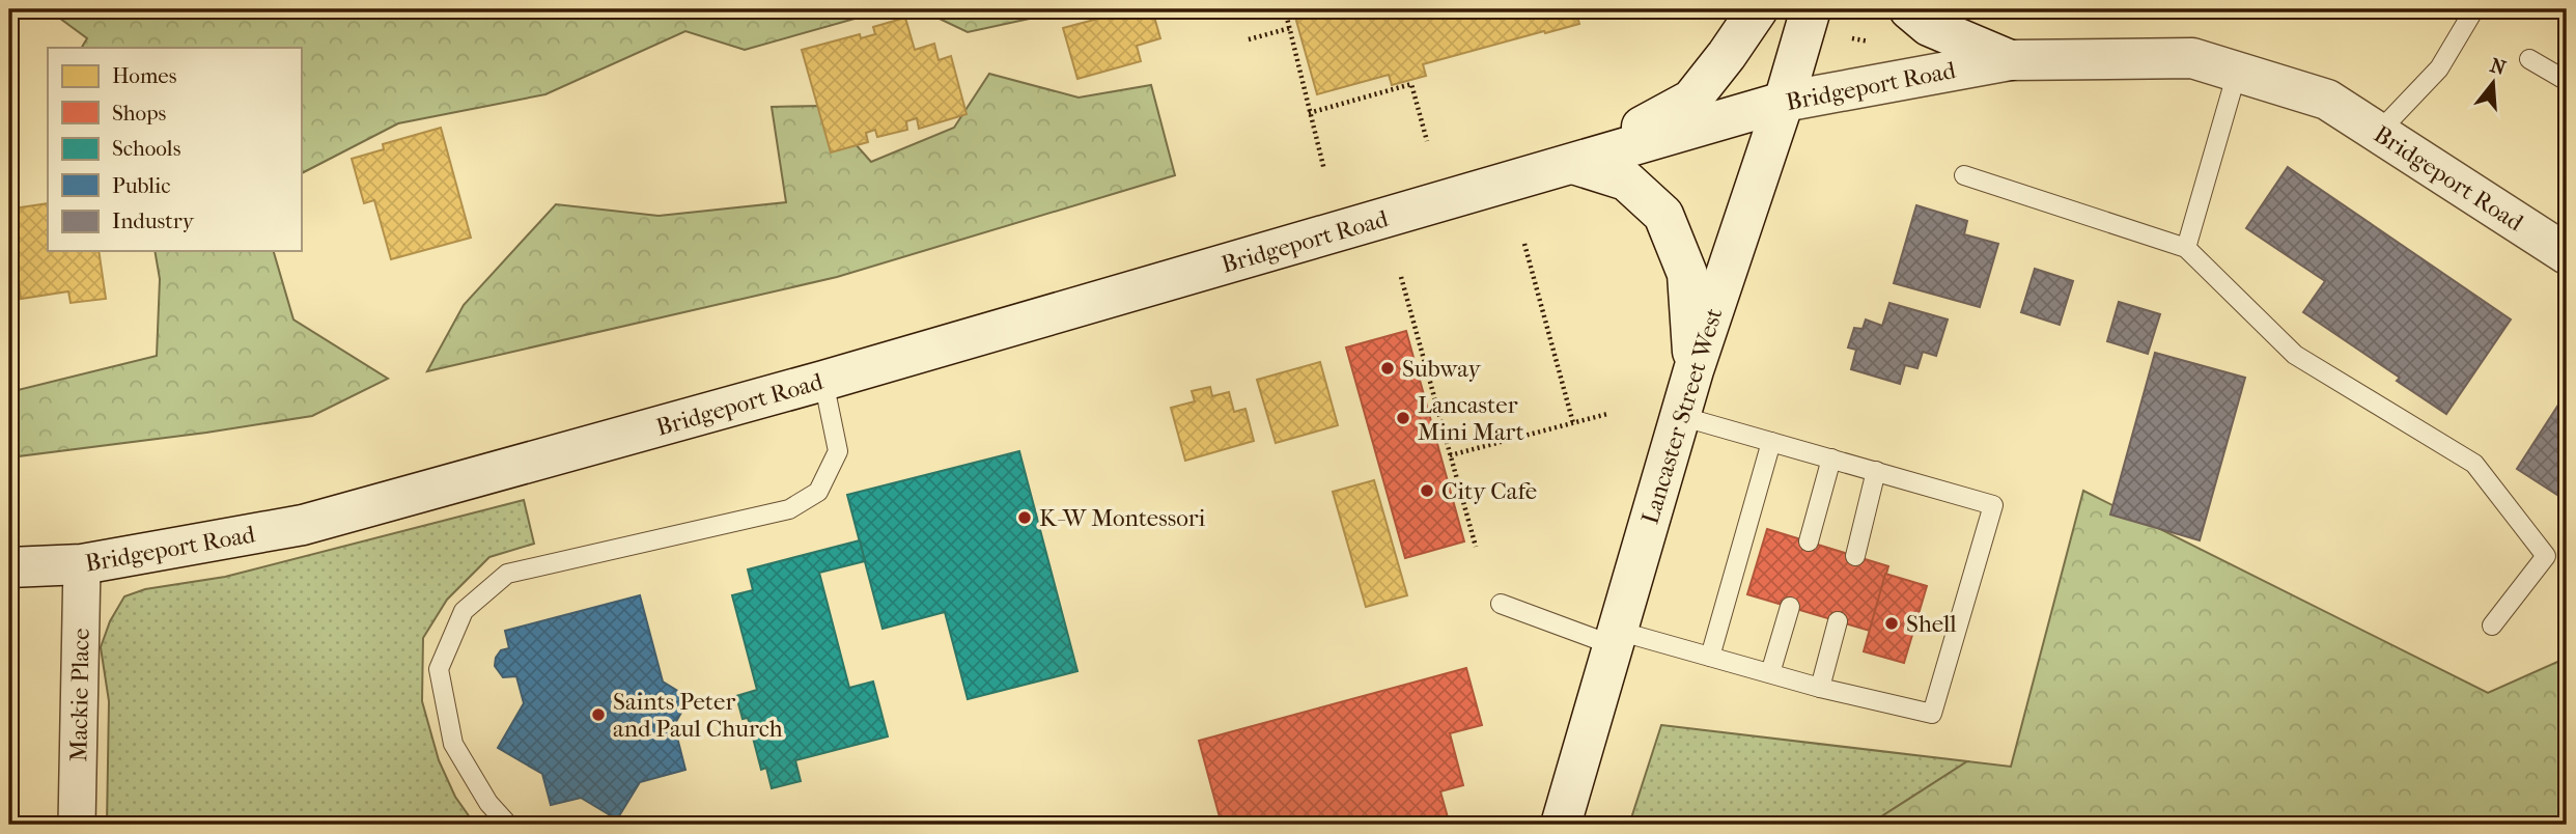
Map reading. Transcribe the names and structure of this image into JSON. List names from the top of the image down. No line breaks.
{"streets":{"main road":["Bridgeport Road","Lancaster Street West"],"street":["Mackie Place"]},"crossings":[["Bridgeport Road","Lancaster Street West"],["Bridgeport Road","Mackie Place"]],"places":["Subway","Lancaster Mini Mart","City Cafe","K-W Montessori","Shell","Saints Peter and Paul Church"],"legend":["Homes","Shops","Schools","Public","Industry"],"north":"top"}
